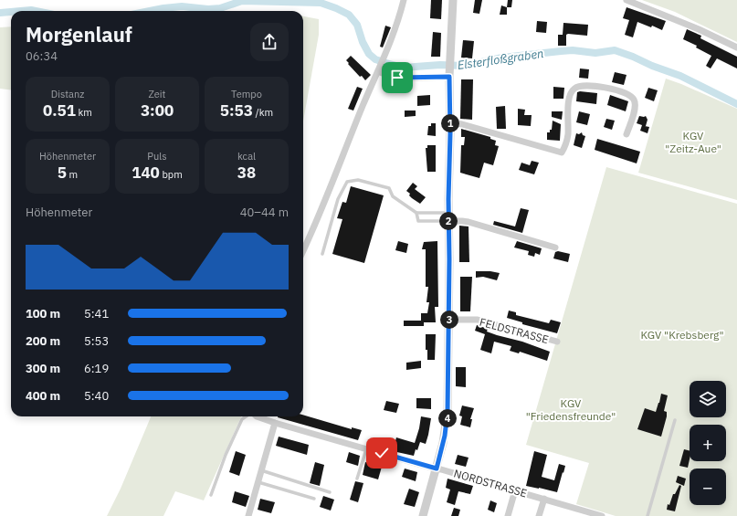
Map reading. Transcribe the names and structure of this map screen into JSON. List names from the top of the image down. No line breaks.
{"streets":{"street":["FELDSTRASSE","NORDSTRASSE"]},"water":["Elsterfloßgraben"],"parks":["KGV \"Zeitz-Aue\"","KGV \"Krebsberg\"","KGV \"Friedensfreunde\""],"page":{"heading":["Morgenlauf","06:34"],"stats":[["Distanz","0.51 km"],["Zeit","3:00"],["Tempo","5:53 /km"],["Höhenmeter","5 m"],["Puls","140 bpm"],["kcal","38"]],"pins":["1","2","3","4"],"chart":["Höhenmeter","40–44 m"],"list":[{"name":"100 m","note":"5:41"},{"name":"200 m","note":"5:53"},{"name":"300 m","note":"6:19"},{"name":"400 m","note":"5:40"}],"map_buttons":["+","−"]}}
